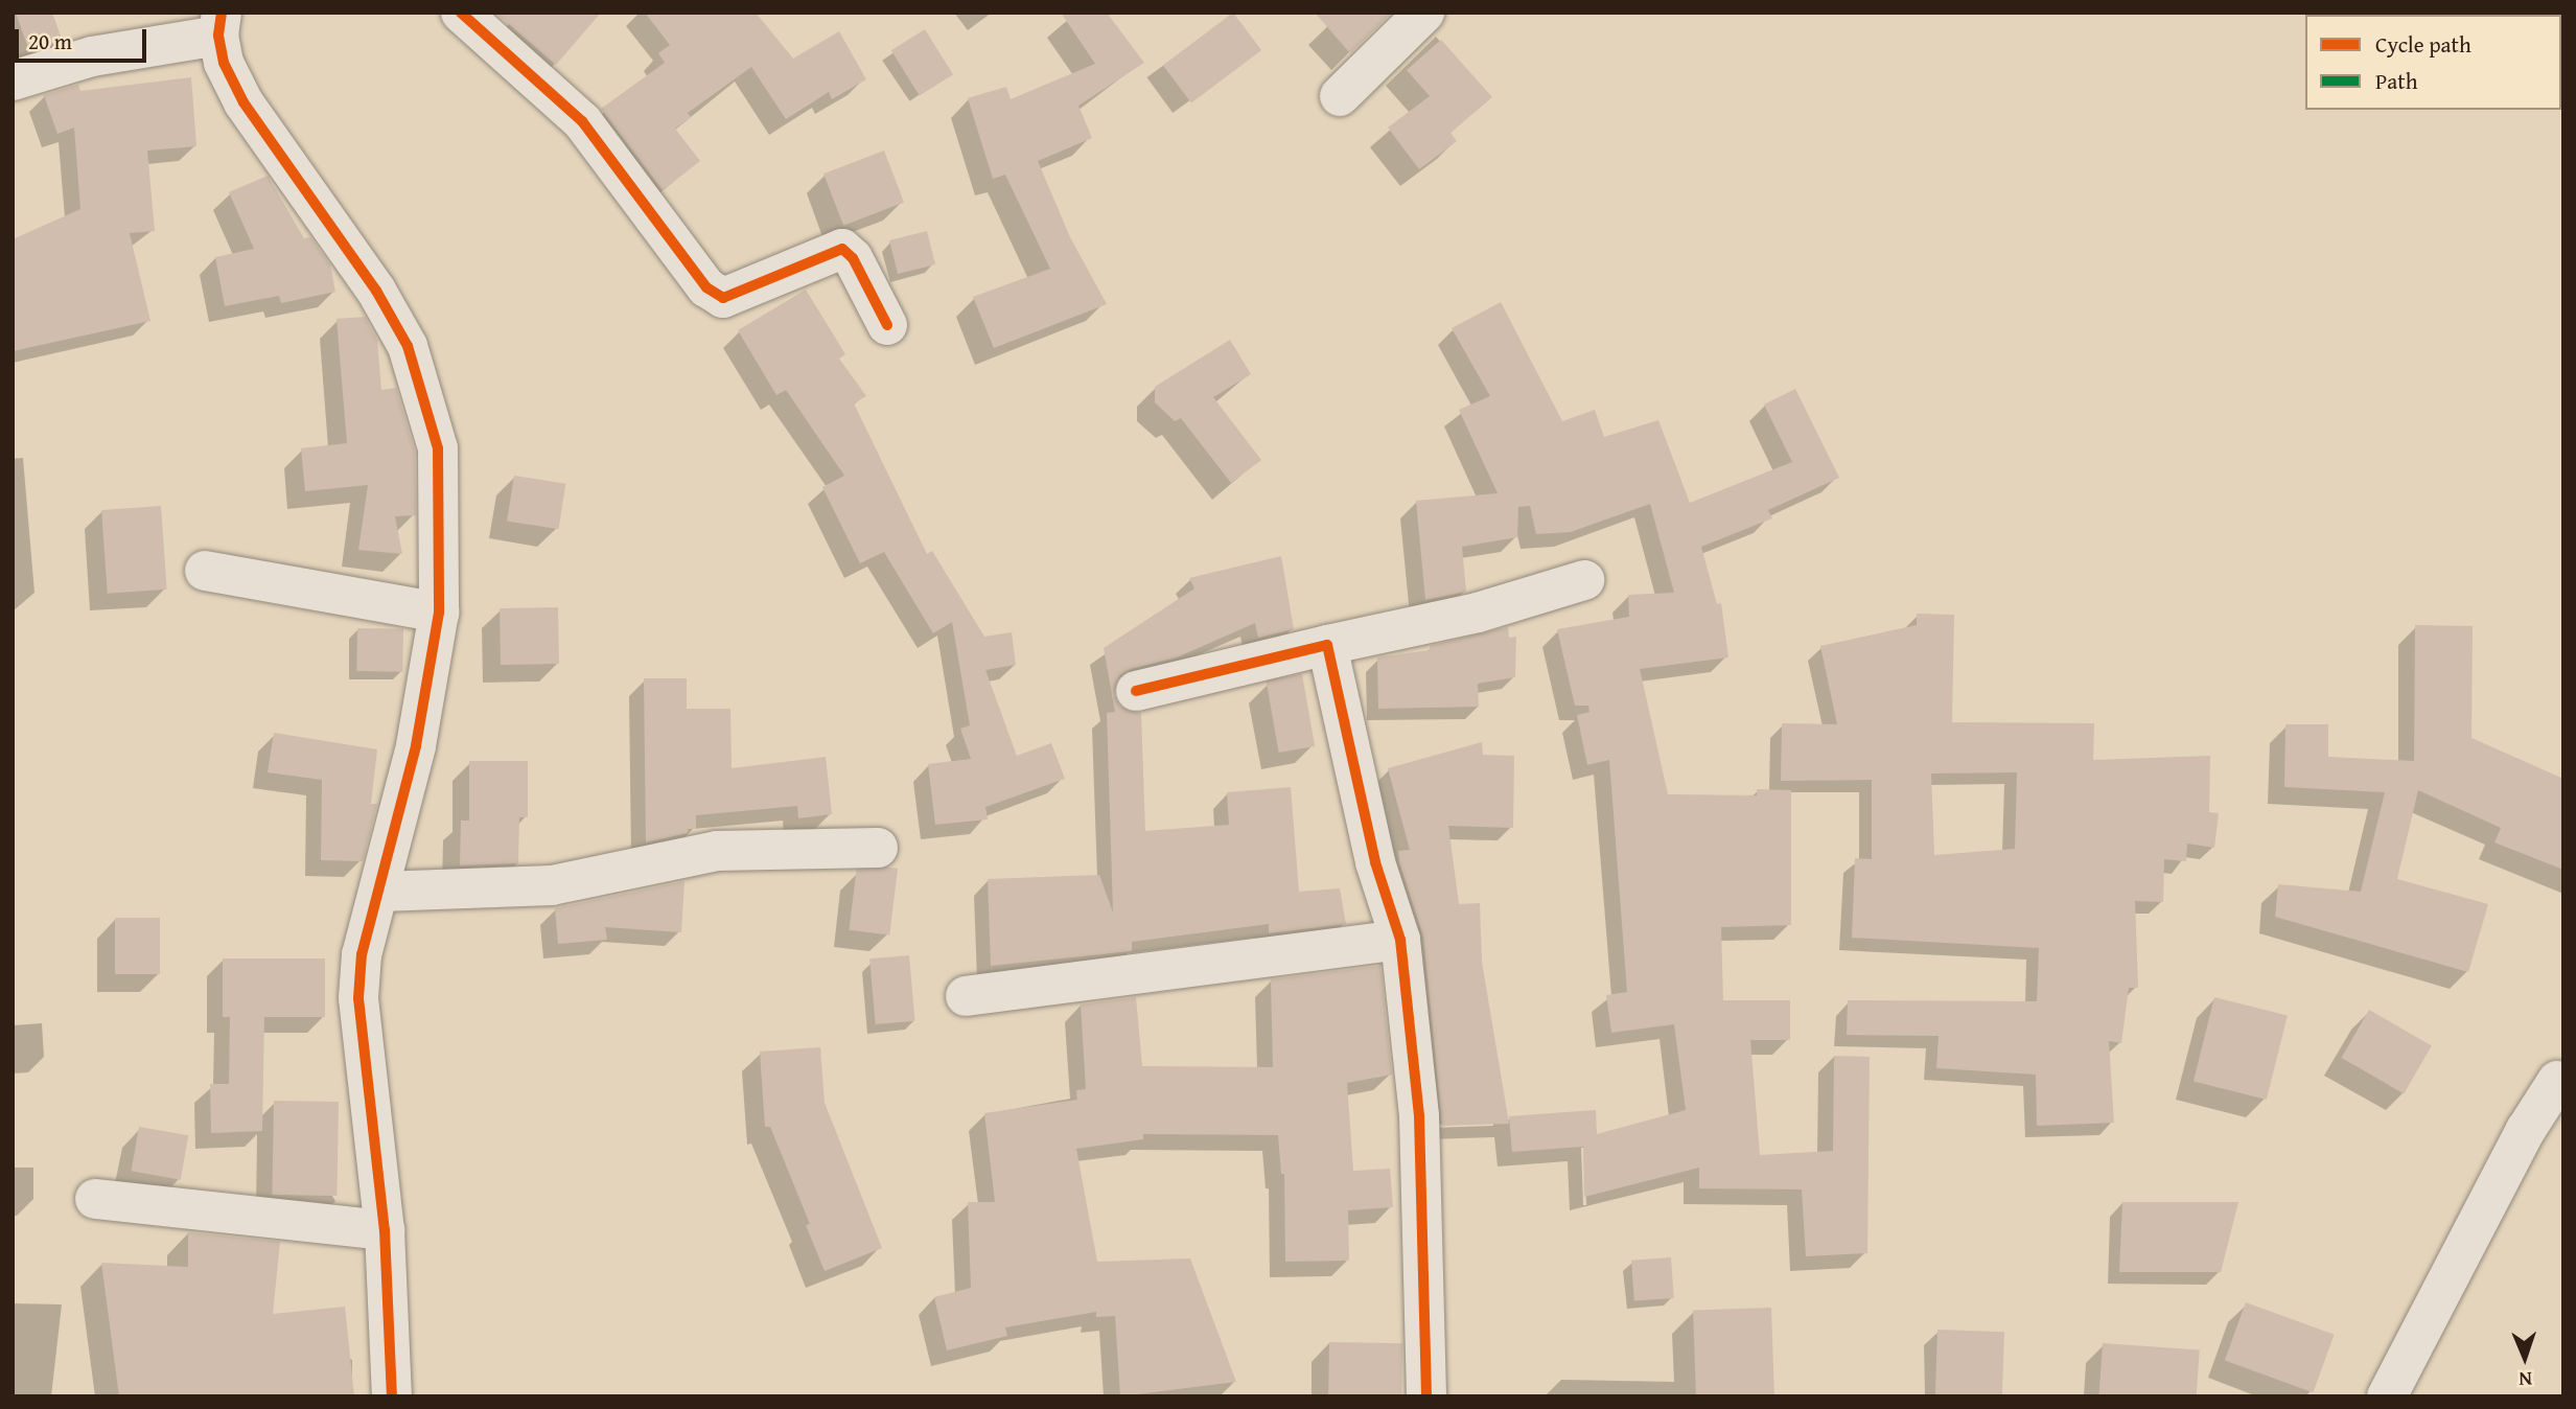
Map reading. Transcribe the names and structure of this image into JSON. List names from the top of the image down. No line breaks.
{"legend":["Cycle path","Path"],"scale_bar":"20 m","north":"bottom"}
